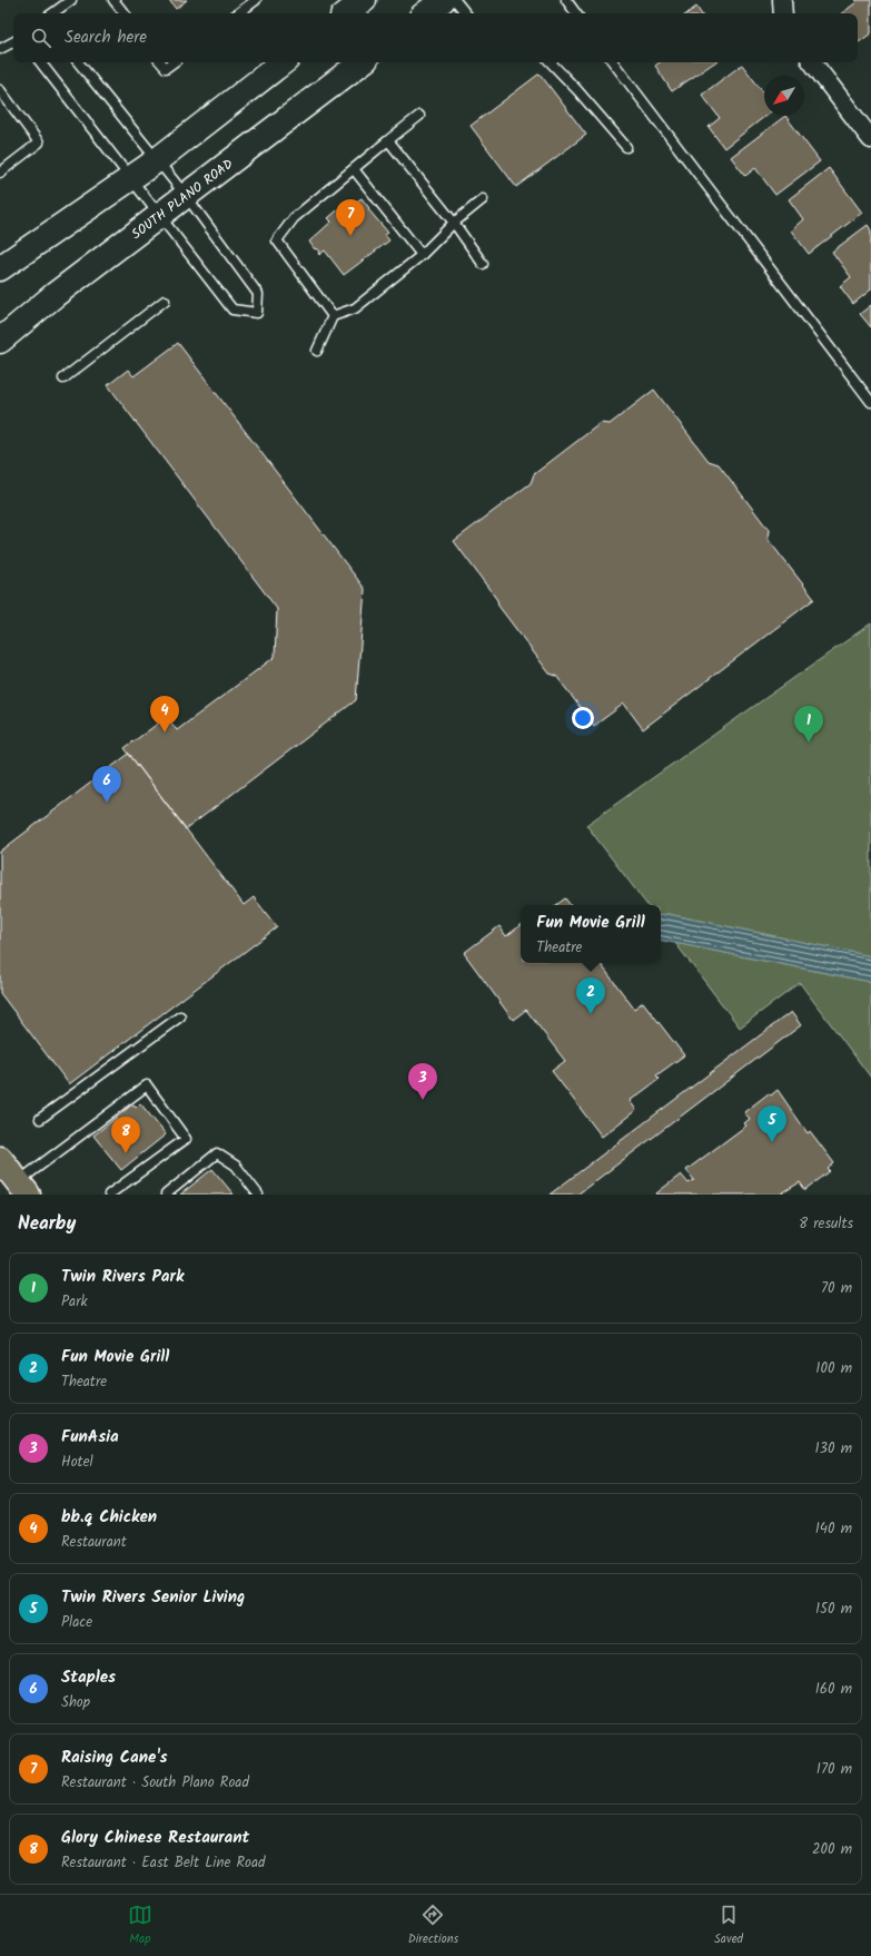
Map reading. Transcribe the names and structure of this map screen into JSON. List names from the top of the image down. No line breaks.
{"streets":{"main road":["SOUTH PLANO ROAD"]},"north":"bottom left","page":{"search":"Search here","pins":["7","4","1","6","2","3","5","8"],"popup":["Fun Movie Grill","Theatre"],"heading":["Nearby","8 results"],"list":[{"mark":"1","name":"Twin Rivers Park","note":"Park","value":"70 m"},{"mark":"2","name":"Fun Movie Grill","note":"Theatre","value":"100 m"},{"mark":"3","name":"FunAsia","note":"Hotel","value":"130 m"},{"mark":"4","name":"bb.q Chicken","note":"Restaurant","value":"140 m"},{"mark":"5","name":"Twin Rivers Senior Living","note":"Place","value":"150 m"},{"mark":"6","name":"Staples","note":"Shop","value":"160 m"},{"mark":"7","name":"Raising Cane's","note":"Restaurant · South Plano Road","value":"170 m"},{"mark":"8","name":"Glory Chinese Restaurant","note":"Restaurant · East Belt Line Road","value":"200 m"}],"nav":["Map","Directions","Saved"]}}
